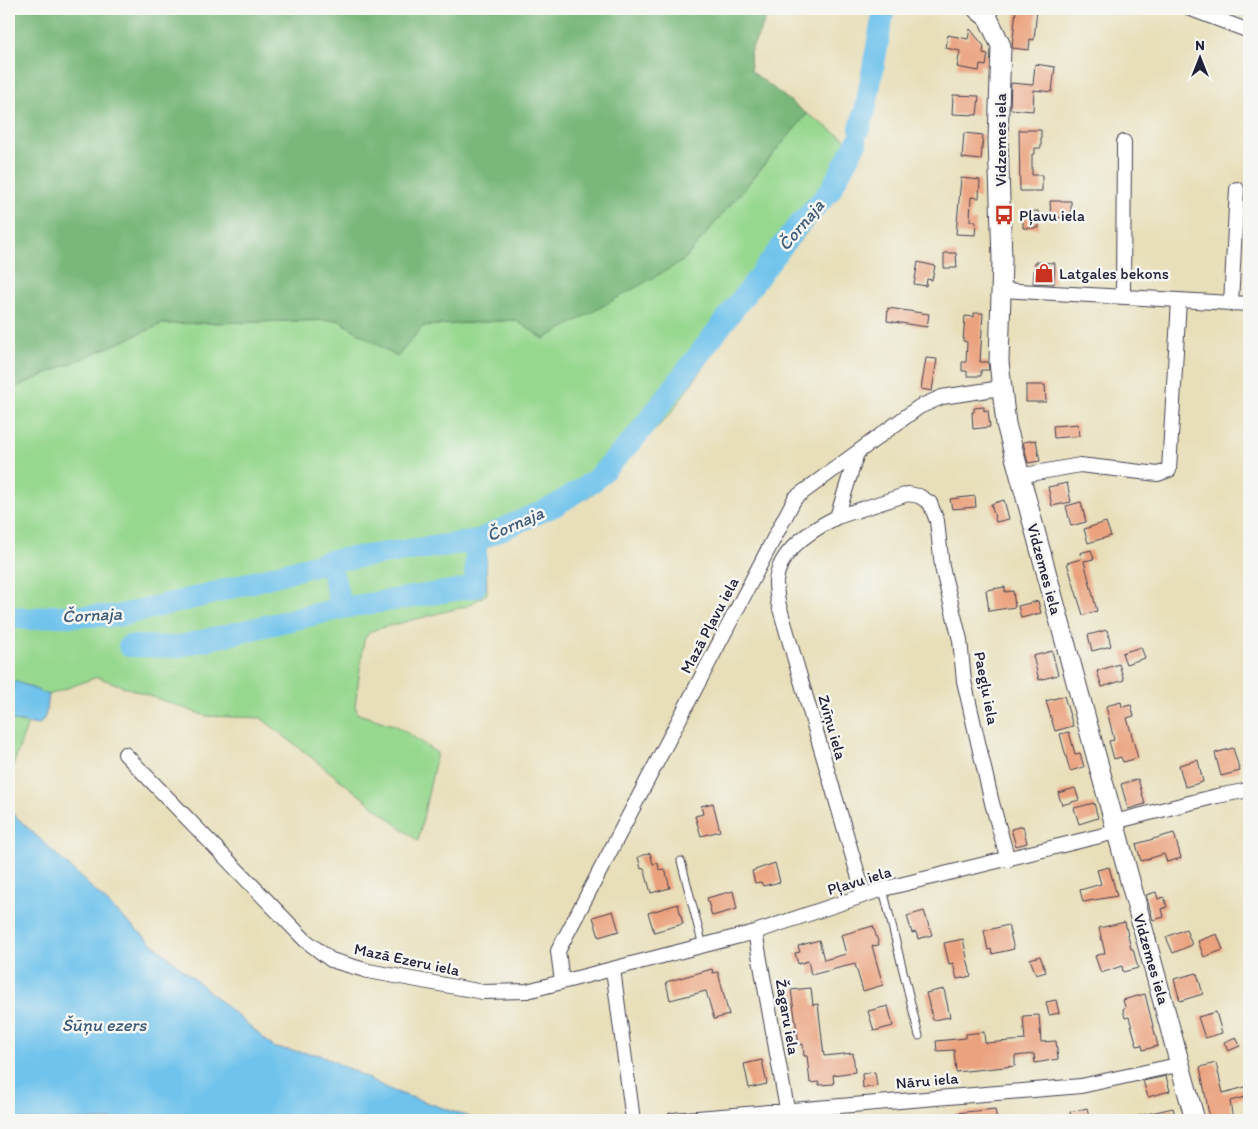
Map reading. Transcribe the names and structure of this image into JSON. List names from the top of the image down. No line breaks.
{"streets":{"street":["Vidzemes iela","Mazā Pļavu iela","Paegļu iela","Zvīņu iela","Pļavu iela","Mazā Ezeru iela","Žagaru iela","Nāru iela"]},"crossings":[["Vidzemes iela","Mazā Pļavu iela"],["Vidzemes iela","Pļavu iela"],["Vidzemes iela","Nāru iela"],["Mazā Pļavu iela","Mazā Ezeru iela"],["Paegļu iela","Zvīņu iela"],["Paegļu iela","Pļavu iela"],["Zvīņu iela","Pļavu iela"],["Pļavu iela","Mazā Ezeru iela"],["Pļavu iela","Žagaru iela"],["Žagaru iela","Nāru iela"]],"water":["Čornaja","Šūņu ezers"],"places":{"bus stop":["Pļavu iela"],"shop":["Latgales bekons"]},"north":"top"}
